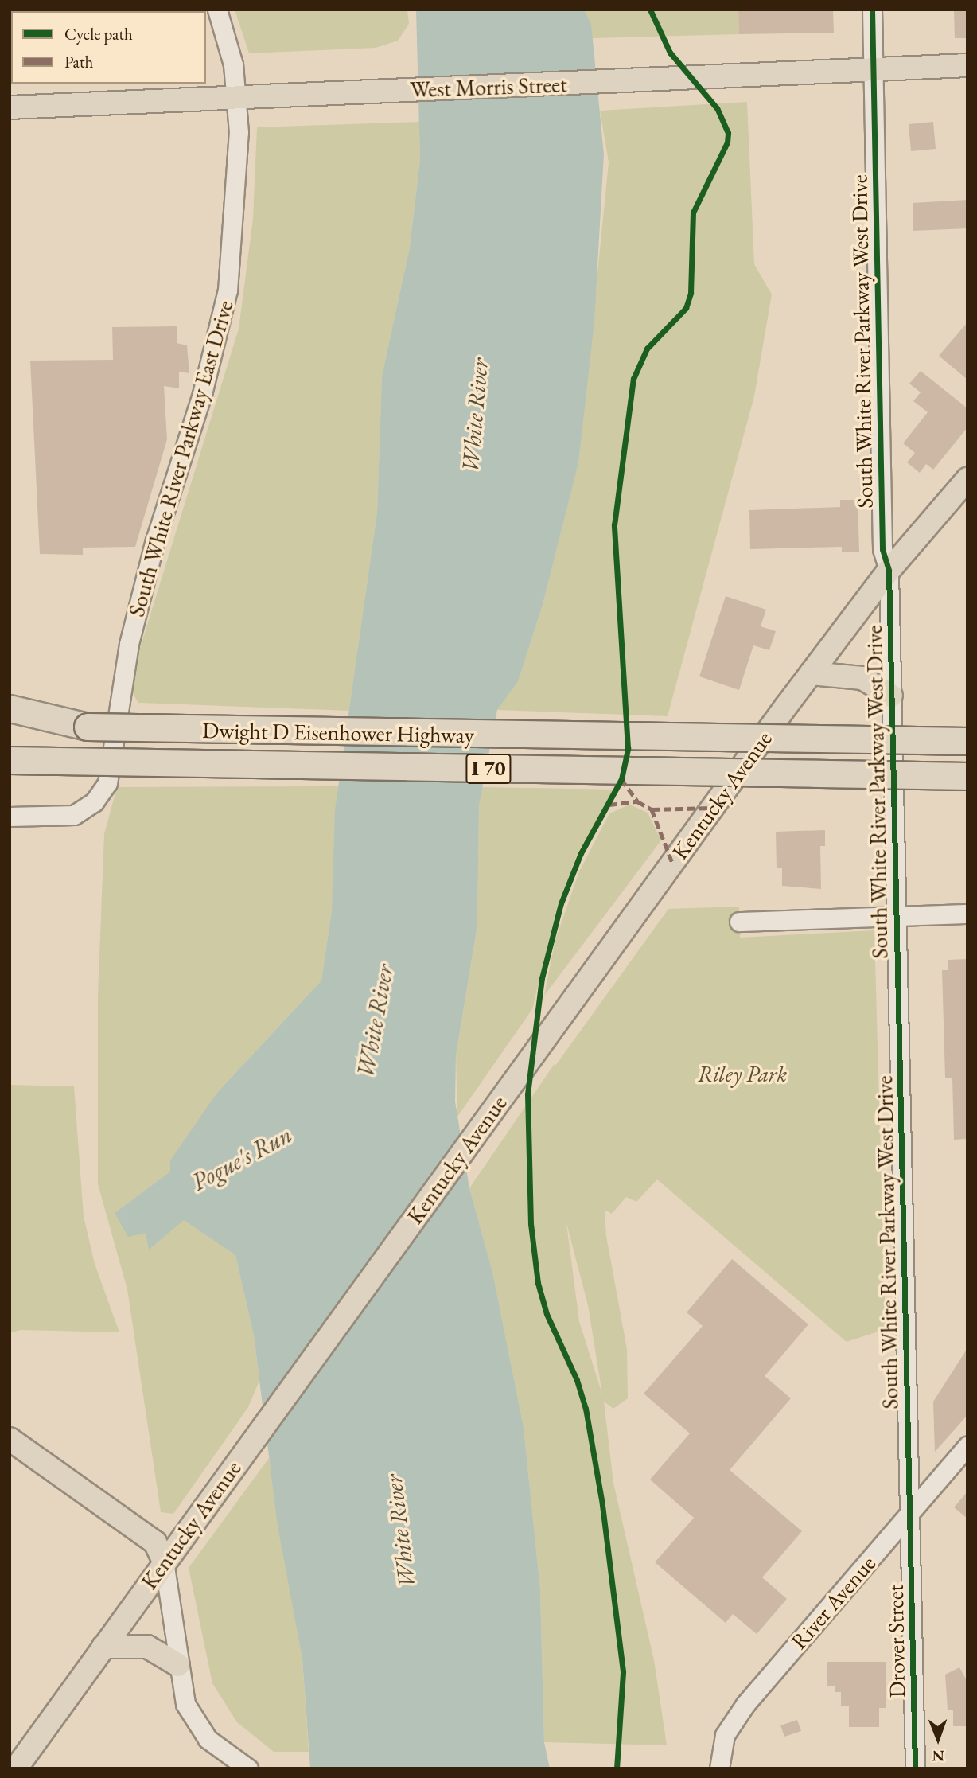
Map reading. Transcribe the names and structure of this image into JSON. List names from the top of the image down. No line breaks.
{"streets":{"highway":["Dwight D Eisenhower Highway","I 70"],"main road":["West Morris Street","Kentucky Avenue"],"street":["South White River Parkway West Drive","South White River Parkway East Drive","River Avenue","Drover Street"]},"crossings":[["West Morris Street","South White River Parkway West Drive"],["West Morris Street","South White River Parkway East Drive"],["South White River Parkway West Drive","Kentucky Avenue"],["South White River Parkway West Drive","River Avenue"],["South White River Parkway West Drive","Drover Street"],["River Avenue","Drover Street"]],"water":["White River","Pogue's Run"],"parks":["Riley Park"],"legend":["Cycle path","Path"],"north":"bottom"}
